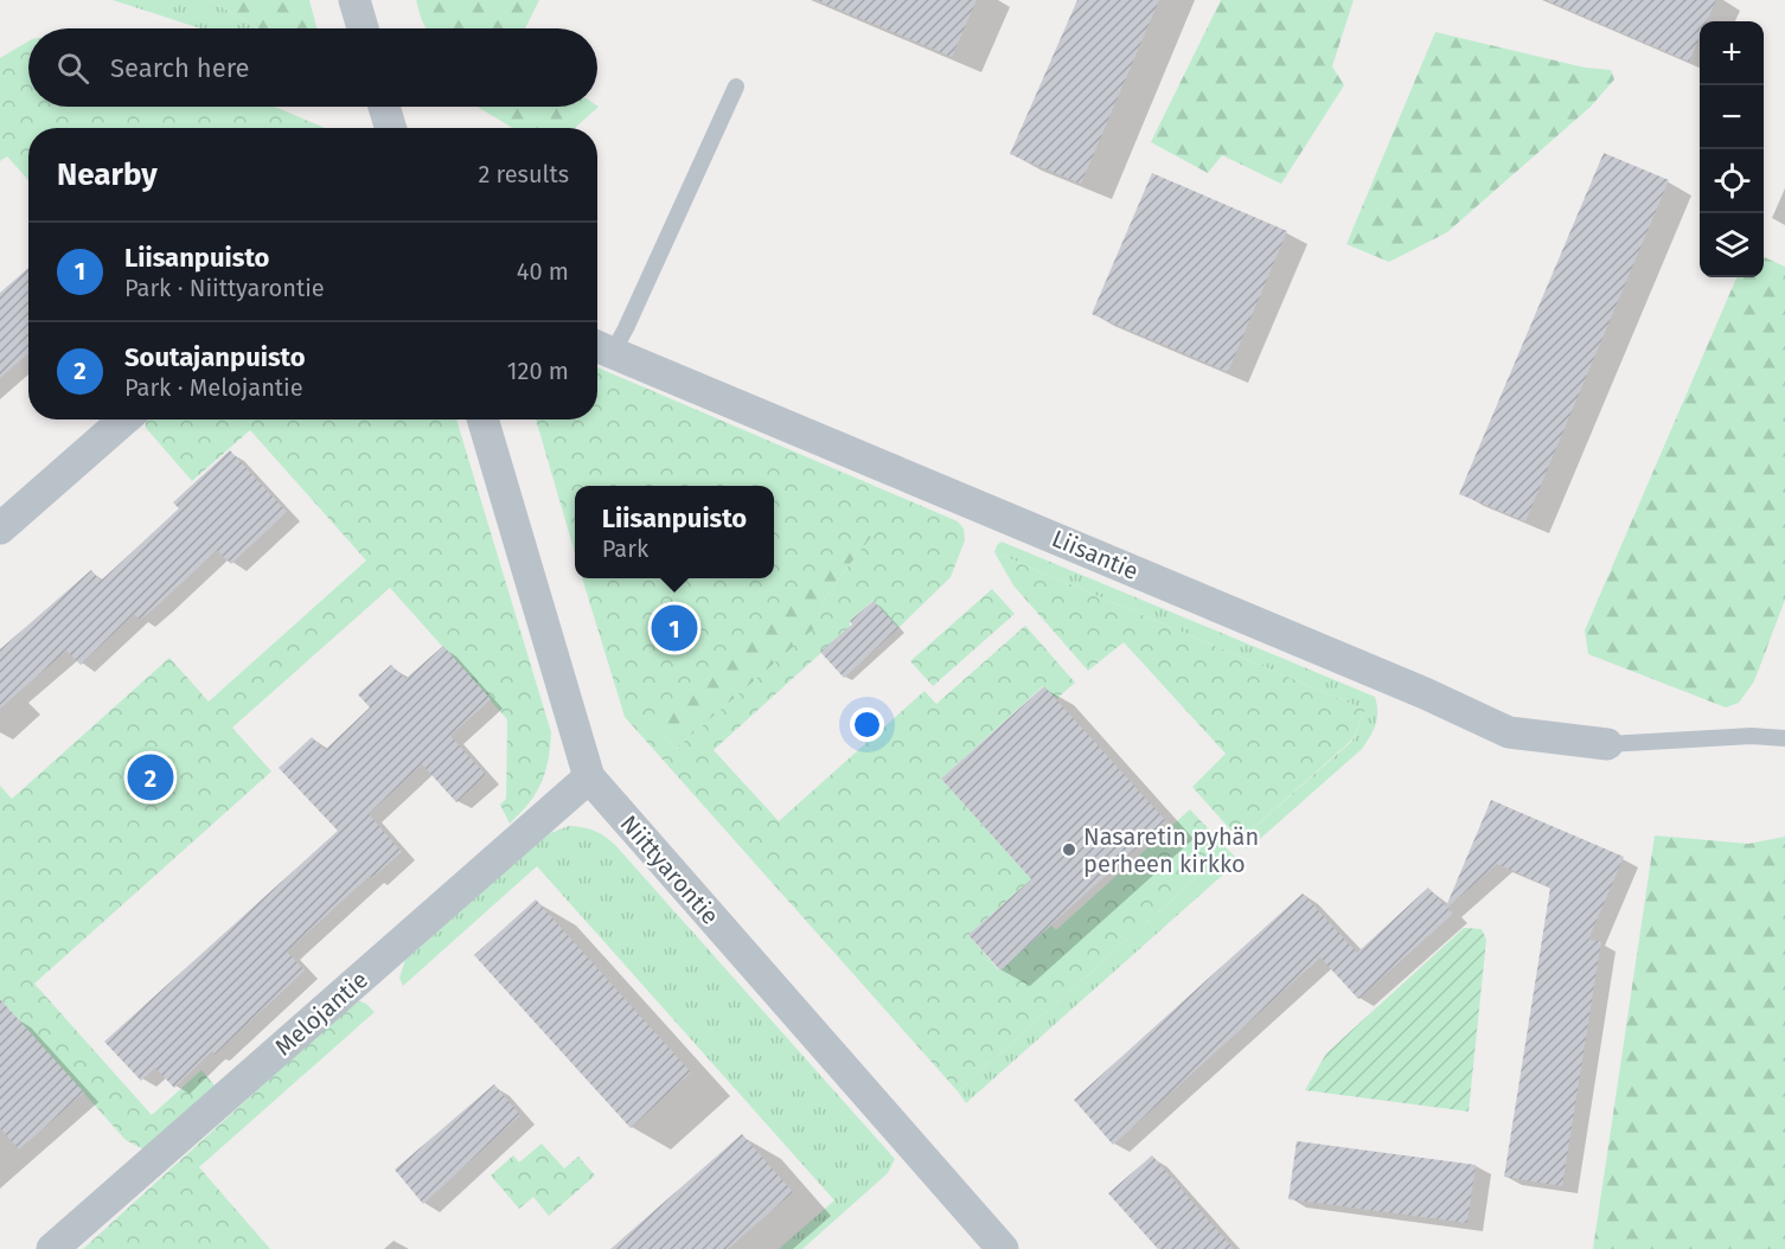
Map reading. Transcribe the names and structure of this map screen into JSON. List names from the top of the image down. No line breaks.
{"streets":{"street":["Liisantie","Niittyarontie","Melojantie"]},"crossings":[["Niittyarontie","Melojantie"]],"places":["Nasaretin pyhän perheen kirkko"],"page":{"map_buttons":["+","−"],"search":"Search here","heading":["Nearby","2 results"],"list":[{"mark":"1","name":"Liisanpuisto","note":"Park · Niittyarontie","value":"40 m"},{"mark":"2","name":"Soutajanpuisto","note":"Park · Melojantie","value":"120 m"}],"popup":["Liisanpuisto","Park"],"pins":["1","2"]}}
